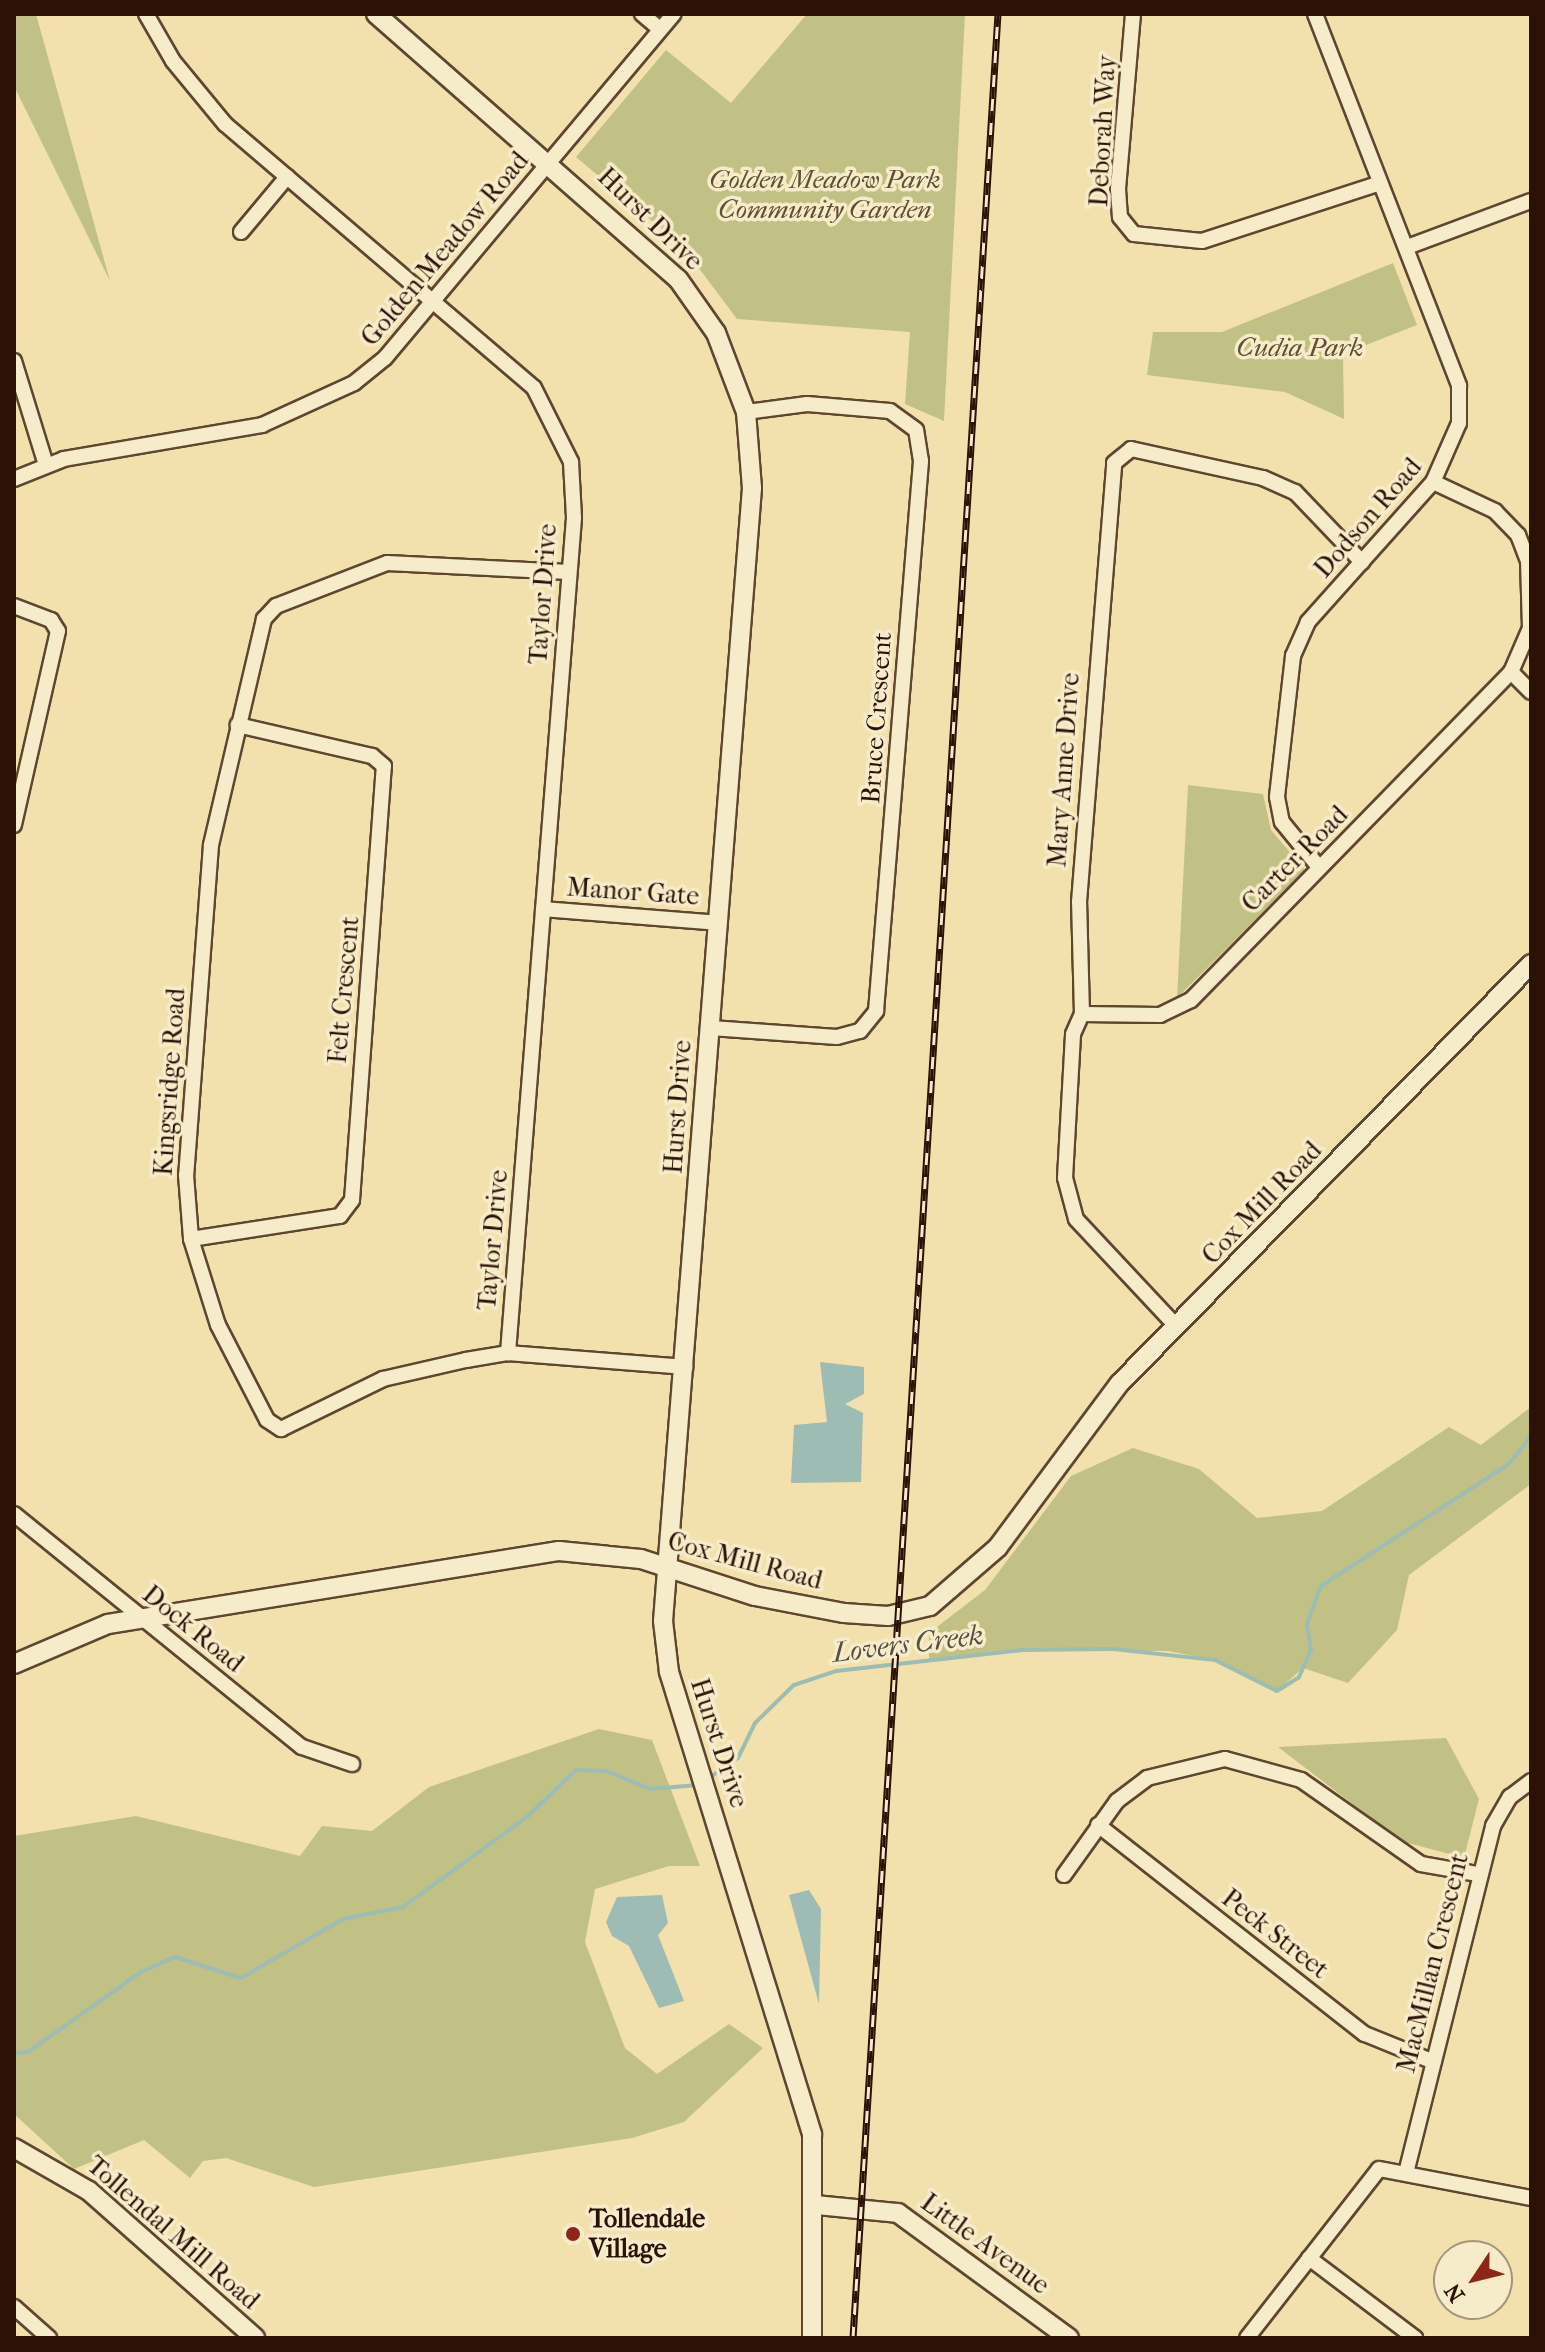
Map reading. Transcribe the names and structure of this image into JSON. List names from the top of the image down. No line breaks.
{"streets":{"street":["Deborah Way","Hurst Drive","Golden Meadow Road","Dodson Road","Taylor Drive","Bruce Crescent","Mary Anne Drive","Carter Road","Manor Gate","Felt Crescent","Kingsridge Road","Cox Mill Road","Dock Road","Peck Street","MacMillan Crescent","Tollendal Mill Road","Little Avenue"]},"crossings":[["Deborah Way","Dodson Road"],["Hurst Drive","Golden Meadow Road"],["Hurst Drive","Bruce Crescent"],["Hurst Drive","Manor Gate"],["Hurst Drive","Kingsridge Road"],["Hurst Drive","Cox Mill Road"],["Hurst Drive","Little Avenue"],["Golden Meadow Road","Taylor Drive"],["Dodson Road","Mary Anne Drive"],["Dodson Road","Carter Road"],["Taylor Drive","Manor Gate"],["Taylor Drive","Kingsridge Road"],["Mary Anne Drive","Carter Road"],["Mary Anne Drive","Cox Mill Road"],["Felt Crescent","Kingsridge Road"],["Cox Mill Road","Dock Road"],["Peck Street","MacMillan Crescent"]],"water":["Lovers Creek"],"parks":["Golden Meadow Park Community Garden","Cudia Park"],"places":["Tollendale Village"],"north":"bottom left"}
